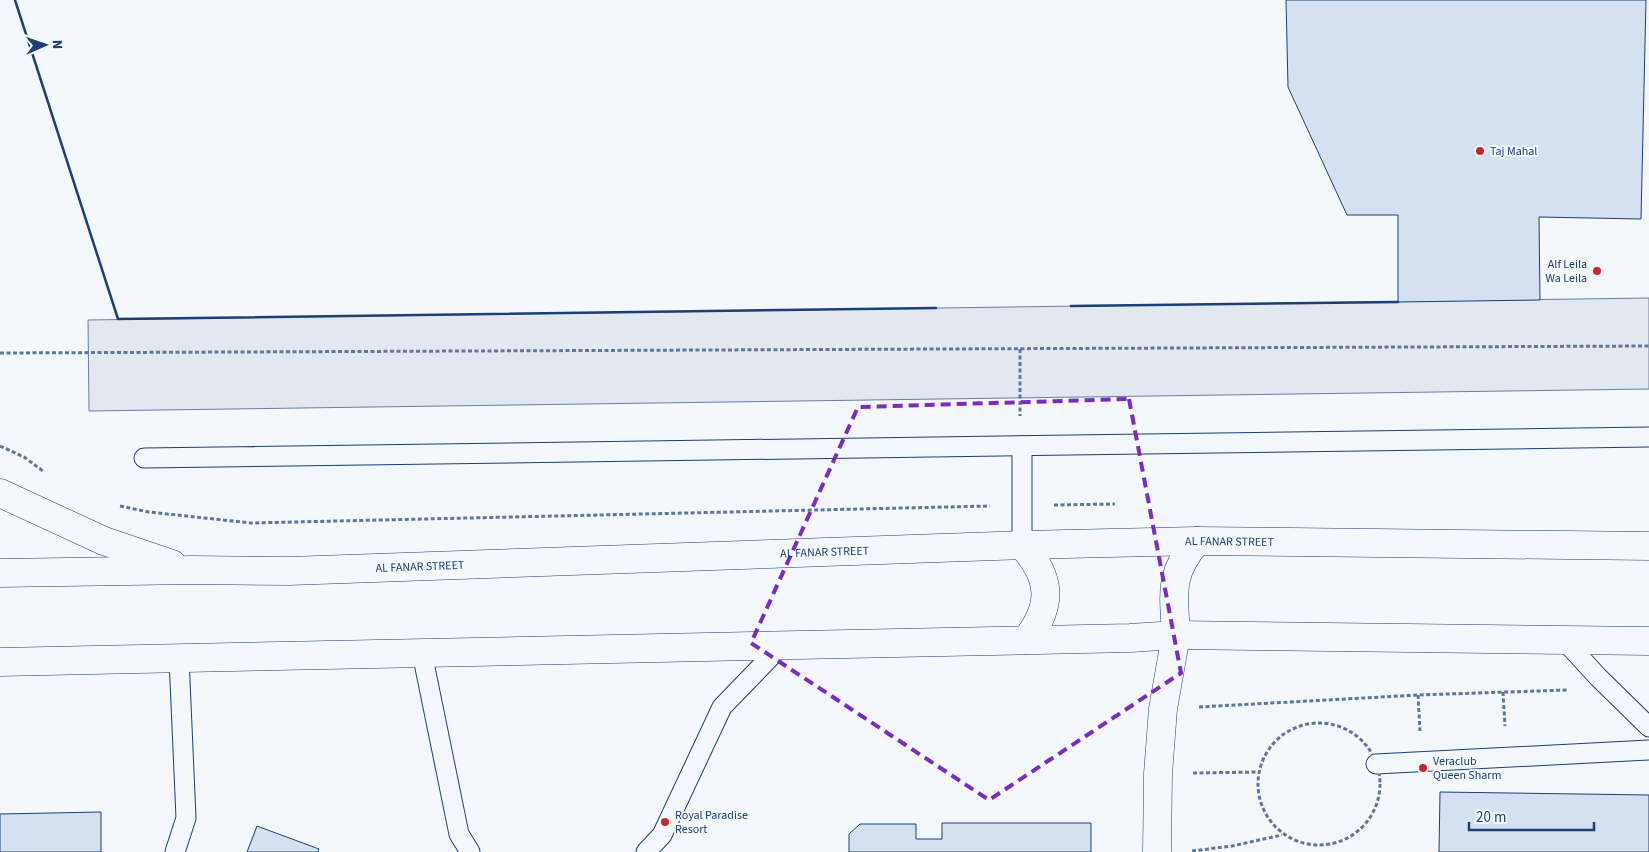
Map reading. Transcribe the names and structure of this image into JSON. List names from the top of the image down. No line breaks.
{"streets":{"main road":["AL FANAR STREET"]},"places":["Taj Mahal","Alf Leila Wa Leila","Veraclub Queen Sharm","Royal Paradise Resort"],"scale_bar":"20 m","north":"right"}
